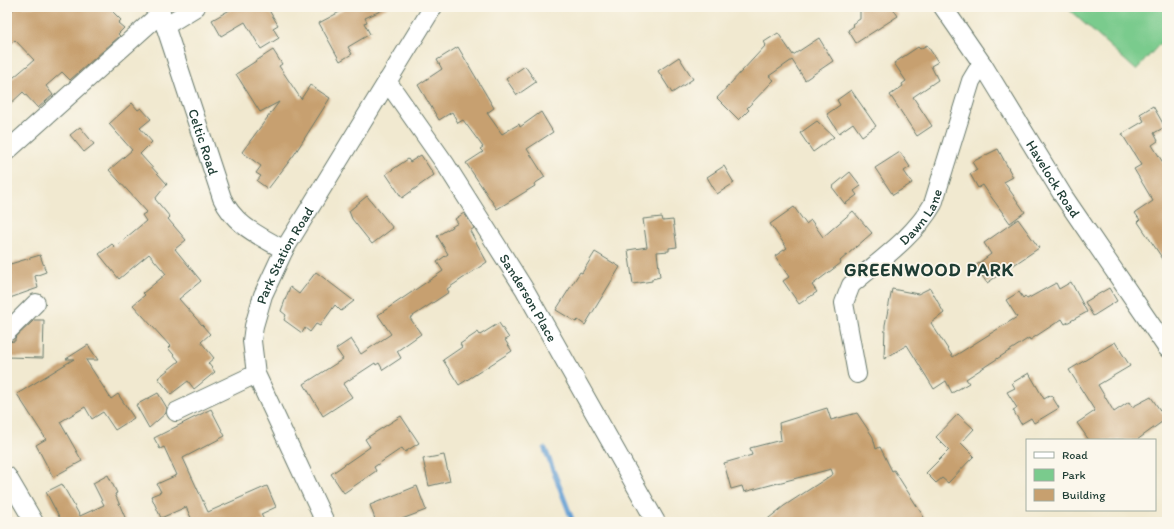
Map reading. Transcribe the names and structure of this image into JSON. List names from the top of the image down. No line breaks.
{"streets":{"street":["Celtic Road","Havelock Road","Dawn Lane","Park Station Road","Sanderson Place"]},"crossings":[["Celtic Road","Park Station Road"],["Havelock Road","Dawn Lane"],["Park Station Road","Sanderson Place"]],"districts":["GREENWOOD PARK"],"legend":["Road","Park","Building"]}
